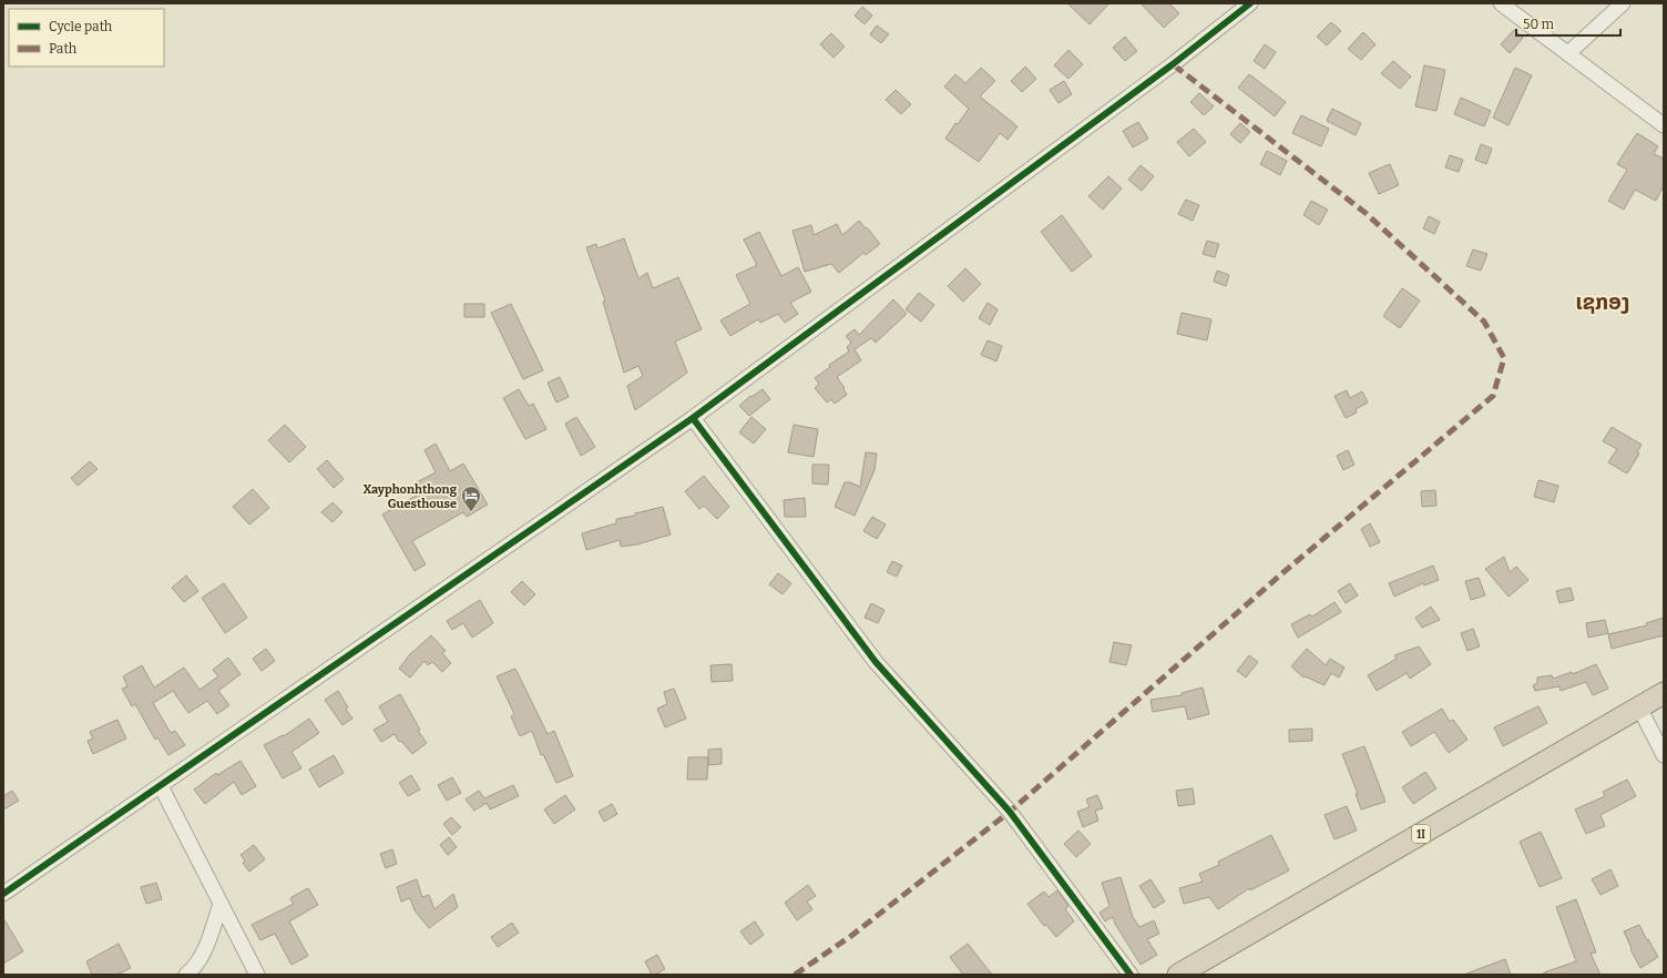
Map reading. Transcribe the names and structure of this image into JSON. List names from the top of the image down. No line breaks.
{"streets":{"highway":["1I"]},"districts":["ເຊກອງ"],"places":{"hotel":["Xayphonhthong Guesthouse"]},"legend":["Cycle path","Path"],"scale_bar":"50 m"}
